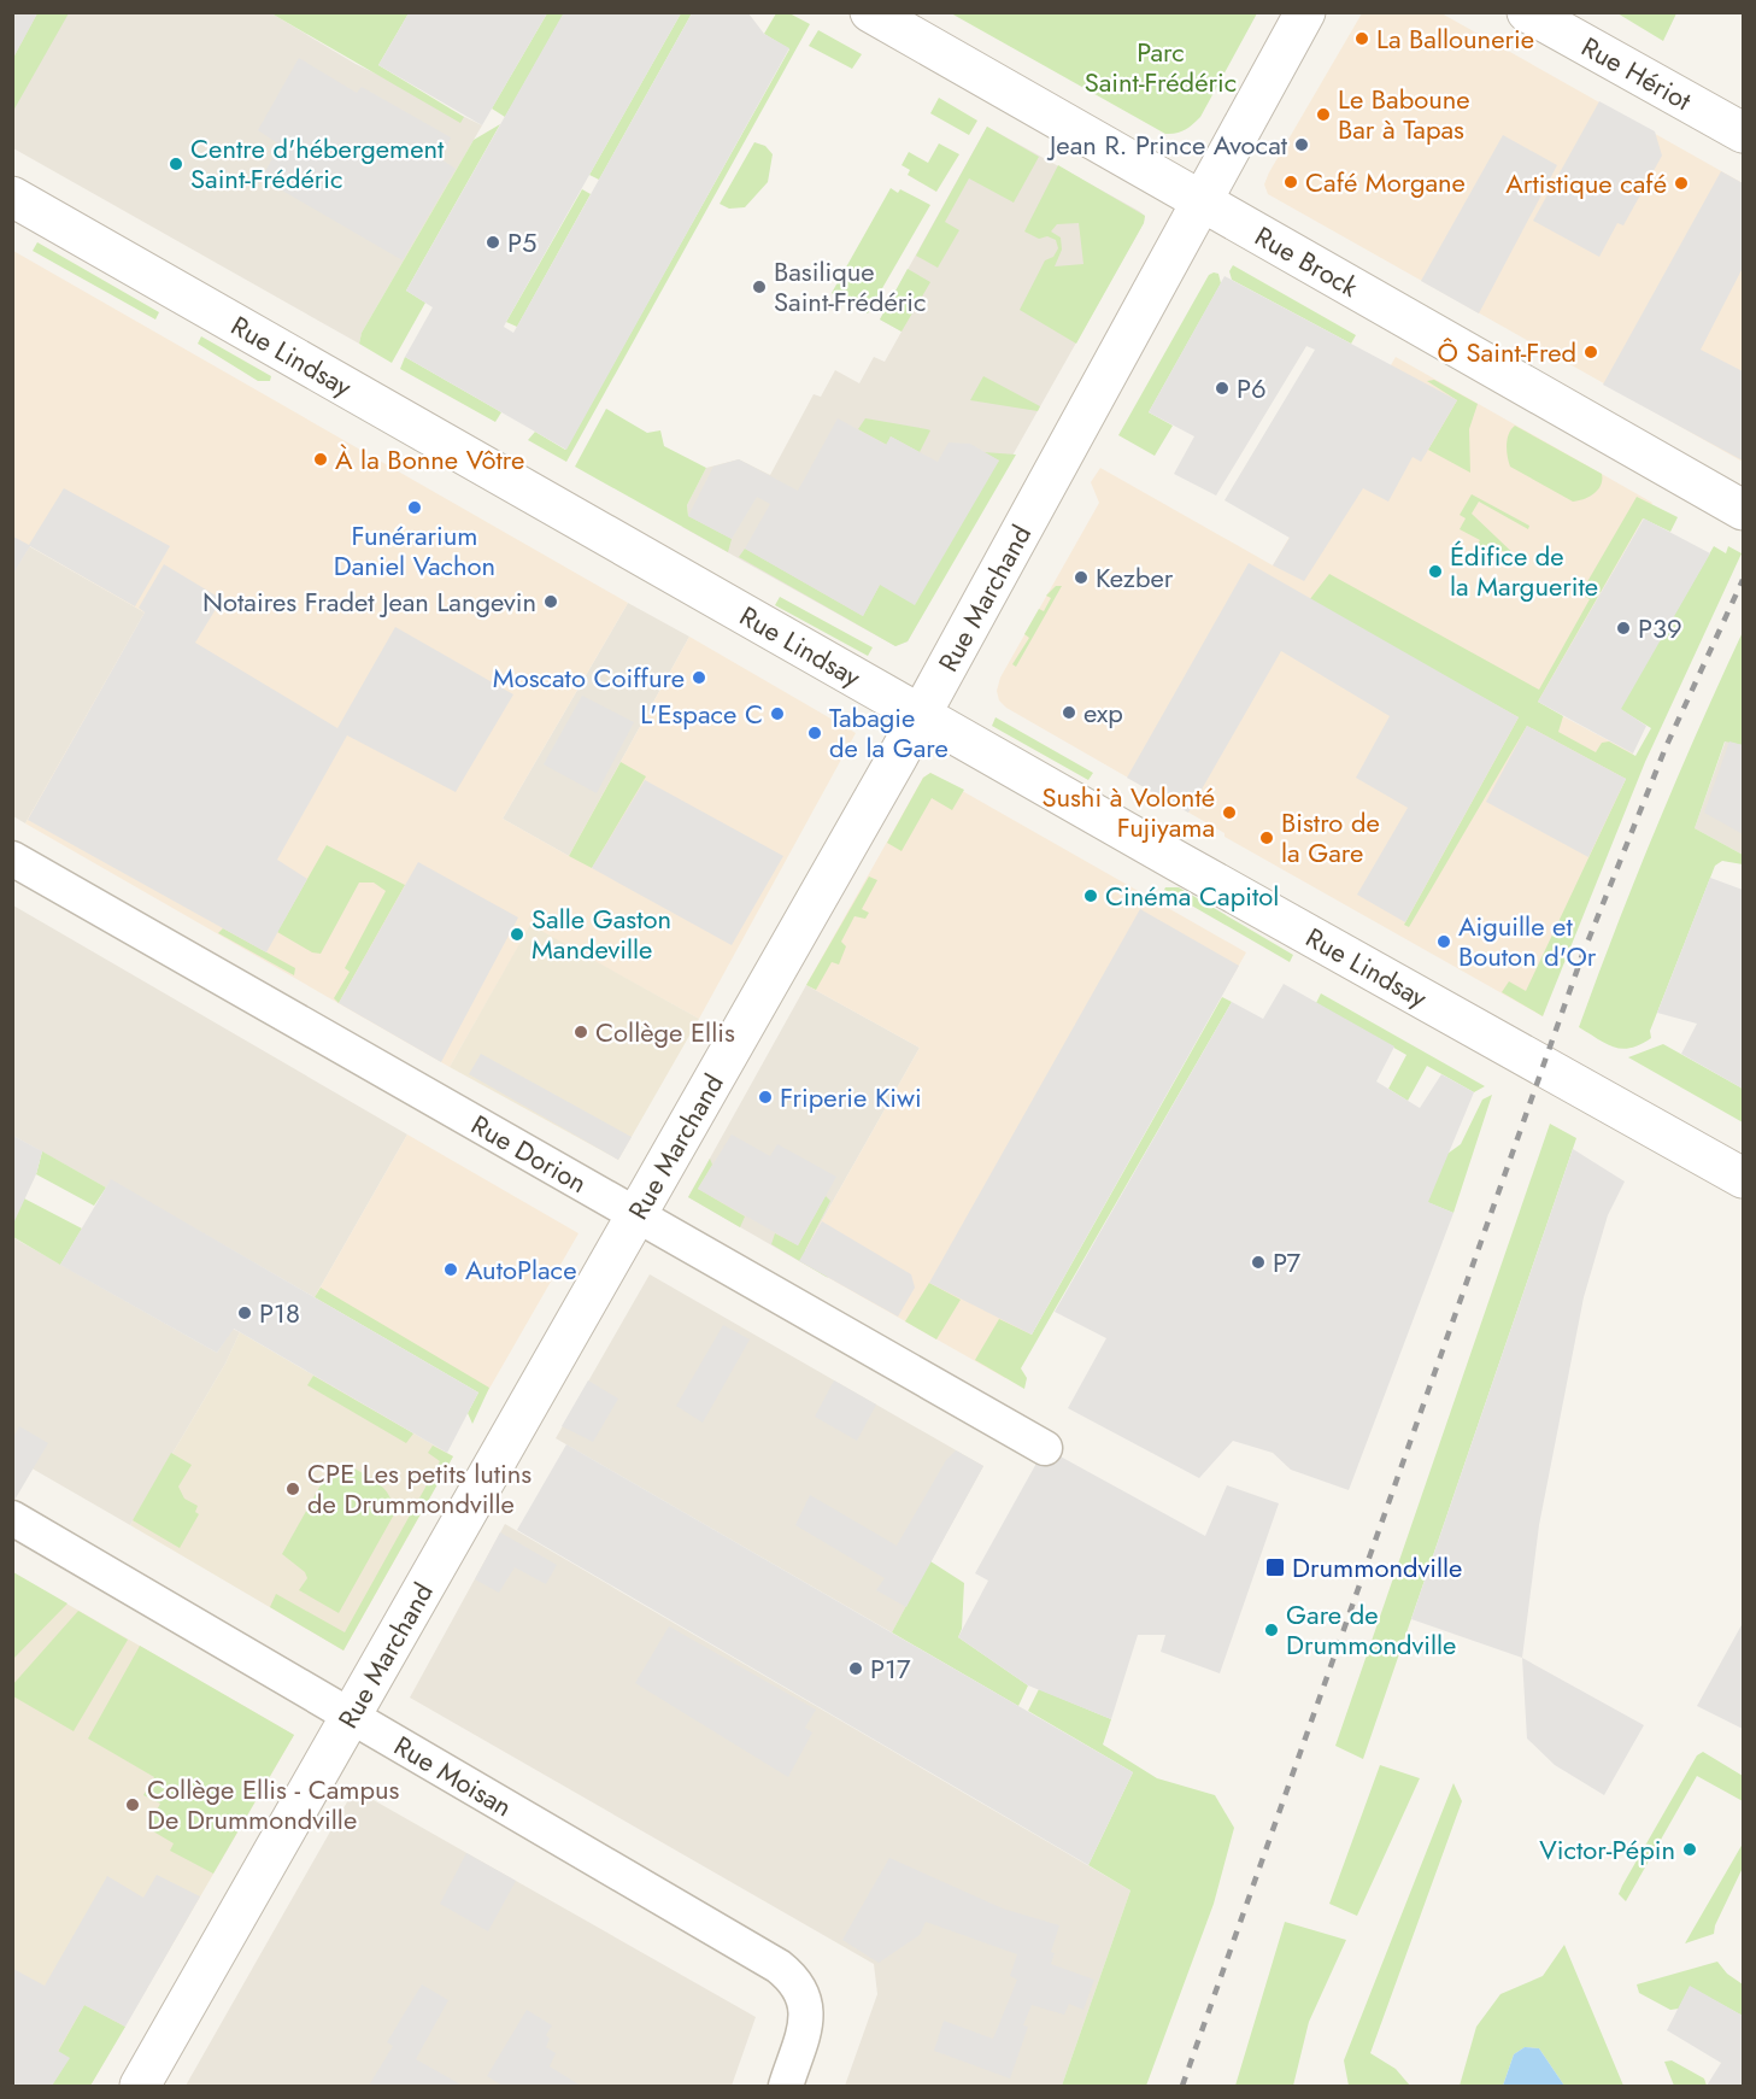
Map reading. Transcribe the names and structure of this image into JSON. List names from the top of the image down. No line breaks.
{"streets":{"street":["Rue Hériot","Rue Brock","Rue Lindsay","Rue Marchand","Rue Dorion","Rue Moisan"]},"crossings":[["Rue Brock","Rue Marchand"],["Rue Lindsay","Rue Marchand"],["Rue Marchand","Rue Dorion"],["Rue Marchand","Rue Moisan"]],"parks":["Parc Saint-Frédéric"],"places":{"other":["La Ballounerie","Le Baboune Bar à Tapas","Jean R. Prince Avocat","Centre d'hébergement Saint-Frédéric","Café Morgane","Artistique café","P5","Basilique Saint-Frédéric","Ô Saint-Fred","P6","À la Bonne Vôtre","Funérarium Daniel Vachon","Édifice de la Marguerite","Kezber","Notaires Fradet Jean Langevin","P39","Moscato Coiffure","exp","L'Espace C","Tabagie de la Gare","Sushi à Volonté Fujiyama","Bistro de la Gare","Cinéma Capitol","Salle Gaston Mandeville","Aiguille et Bouton d'Or","Collège Ellis","Friperie Kiwi","P7","AutoPlace","P18","CPE Les petits lutins de Drummondville","Gare de Drummondville","P17","Collège Ellis - Campus De Drummondville","Victor-Pépin"],"transit":["Drummondville"]}}
